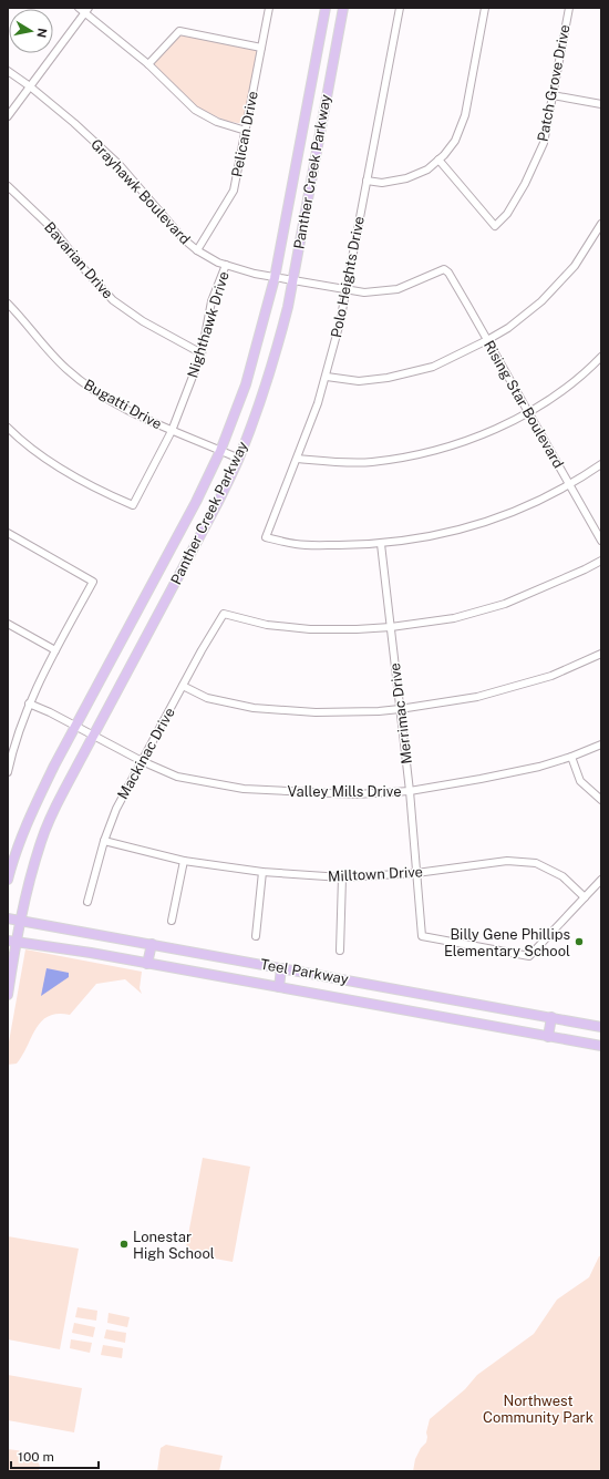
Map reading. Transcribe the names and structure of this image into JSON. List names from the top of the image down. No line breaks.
{"streets":{"main road":["Panther Creek Parkway","Teel Parkway"],"street":["Patch Grove Drive","Pelican Drive","Grayhawk Boulevard","Bavarian Drive","Polo Heights Drive","Nighthawk Drive","Bugatti Drive","Rising Star Boulevard","Merrimac Drive","Mackinac Drive","Valley Mills Drive","Milltown Drive"]},"crossings":[["Pelican Drive","Grayhawk Boulevard"],["Panther Creek Parkway","Grayhawk Boulevard"],["Panther Creek Parkway","Bugatti Drive"],["Panther Creek Parkway","Valley Mills Drive"],["Panther Creek Parkway","Teel Parkway"],["Grayhawk Boulevard","Polo Heights Drive"],["Grayhawk Boulevard","Nighthawk Drive"],["Grayhawk Boulevard","Rising Star Boulevard"],["Bavarian Drive","Nighthawk Drive"],["Polo Heights Drive","Merrimac Drive"],["Nighthawk Drive","Bugatti Drive"],["Merrimac Drive","Mackinac Drive"],["Merrimac Drive","Valley Mills Drive"],["Merrimac Drive","Milltown Drive"],["Mackinac Drive","Valley Mills Drive"],["Mackinac Drive","Milltown Drive"]],"parks":["Northwest Community Park"],"places":["Billy Gene Phillips Elementary School","Lonestar High School"],"scale_bar":"100 m","north":"right"}
